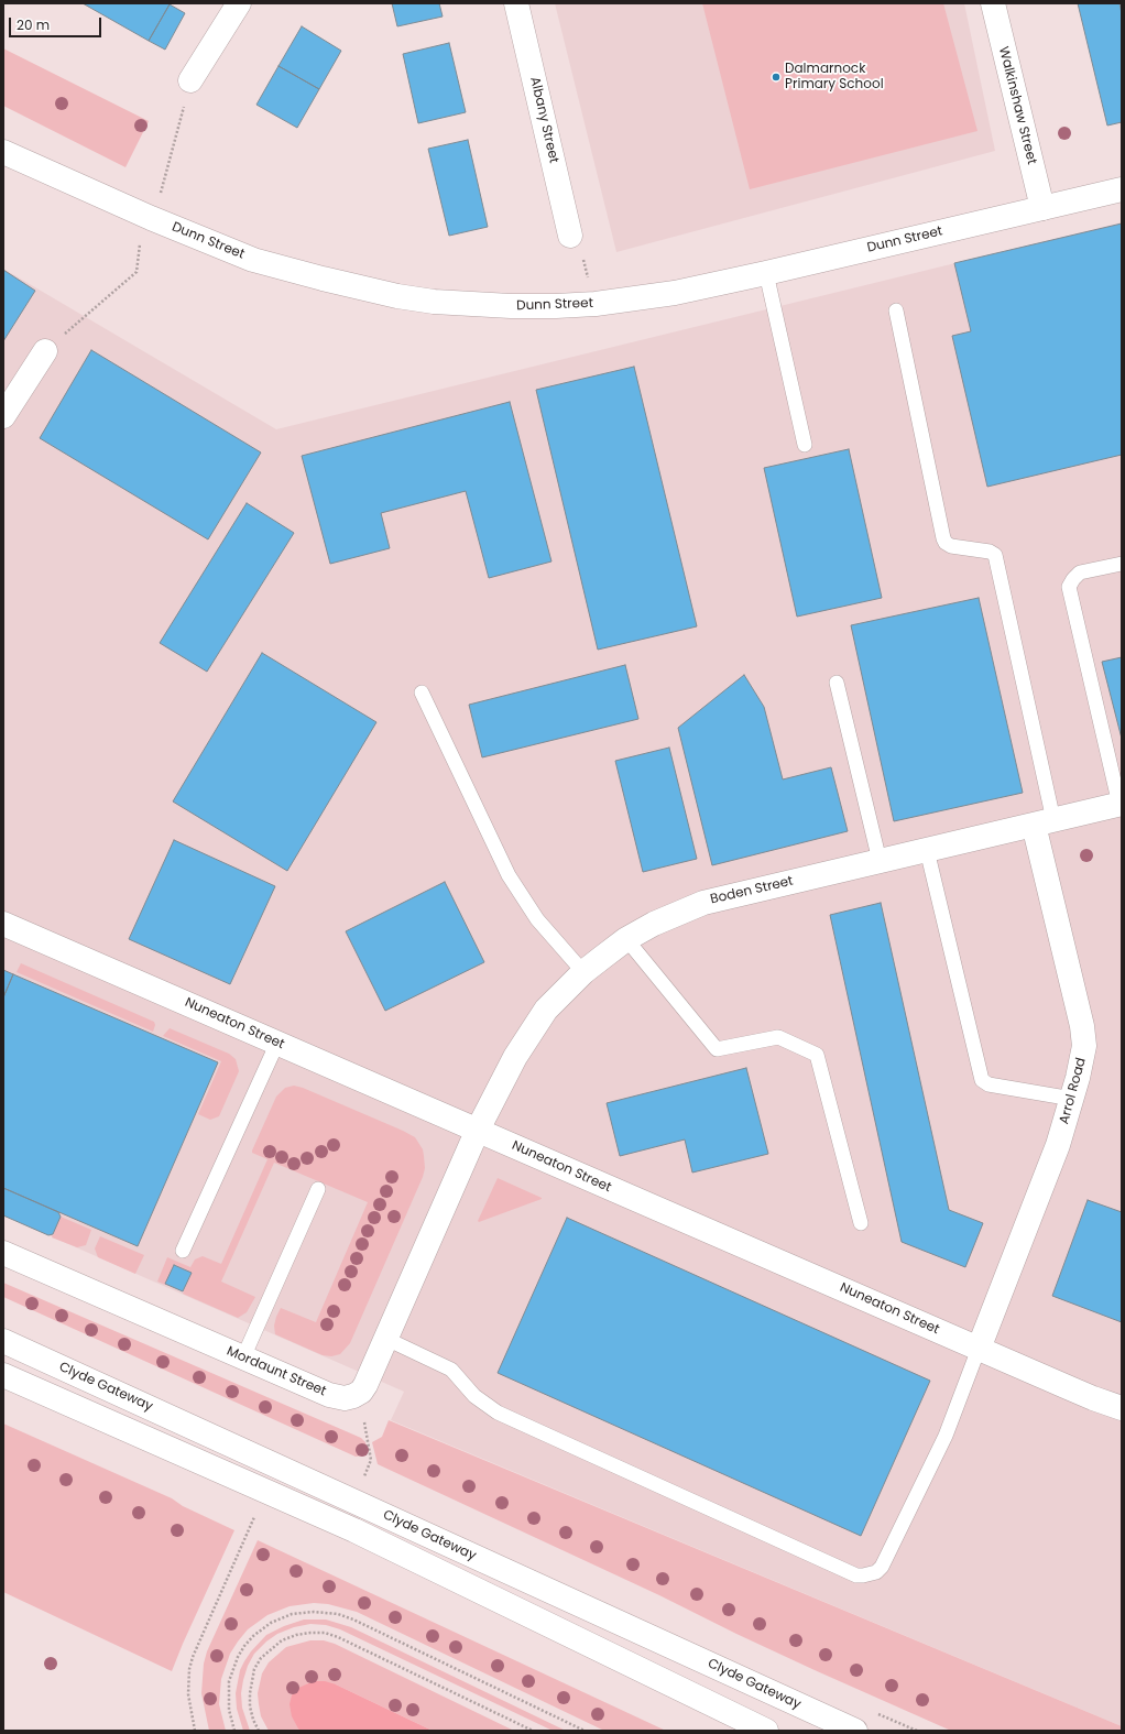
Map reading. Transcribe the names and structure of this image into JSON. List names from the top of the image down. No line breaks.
{"streets":{"street":["Walkinshaw Street","Albany Street","Dunn Street","Boden Street","Nuneaton Street","Arrol Road","Mordaunt Street","Clyde Gateway"]},"crossings":[["Walkinshaw Street","Dunn Street"],["Boden Street","Nuneaton Street"],["Boden Street","Arrol Road"],["Nuneaton Street","Arrol Road"]],"places":["Dalmarnock Primary School"],"scale_bar":"20 m"}
